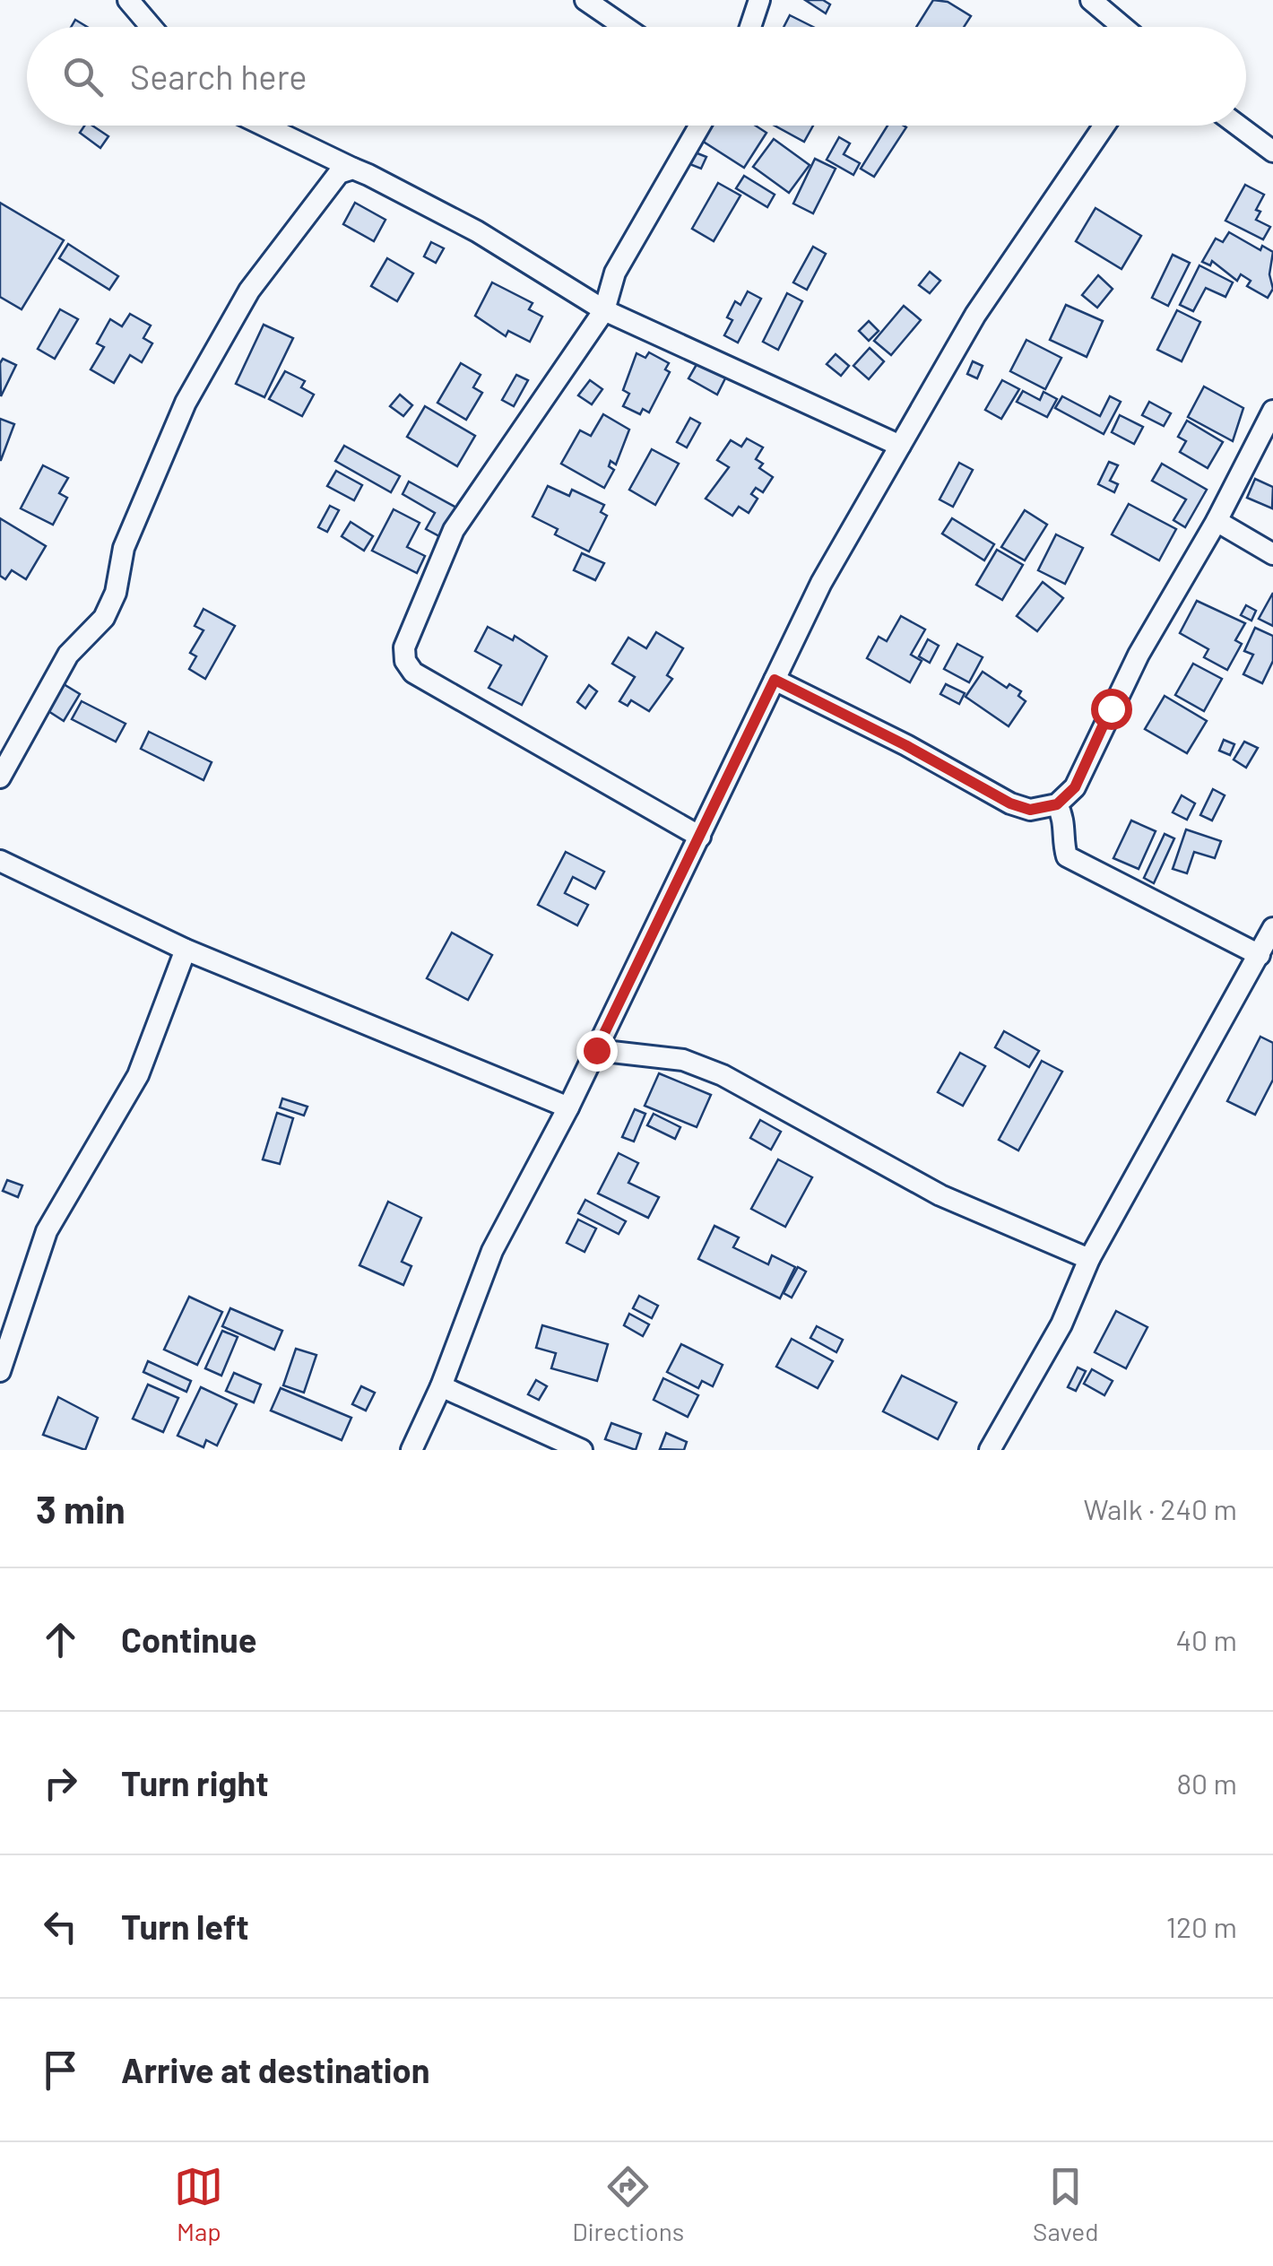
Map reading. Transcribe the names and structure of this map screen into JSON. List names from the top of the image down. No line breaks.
{"page":{"search":"Search here","heading":["3 min","Walk · 240 m"],"list":[["Continue","40 m"],["Turn right","80 m"],["Turn left","120 m"],"Arrive at destination"],"nav":["Map","Directions","Saved"]}}
